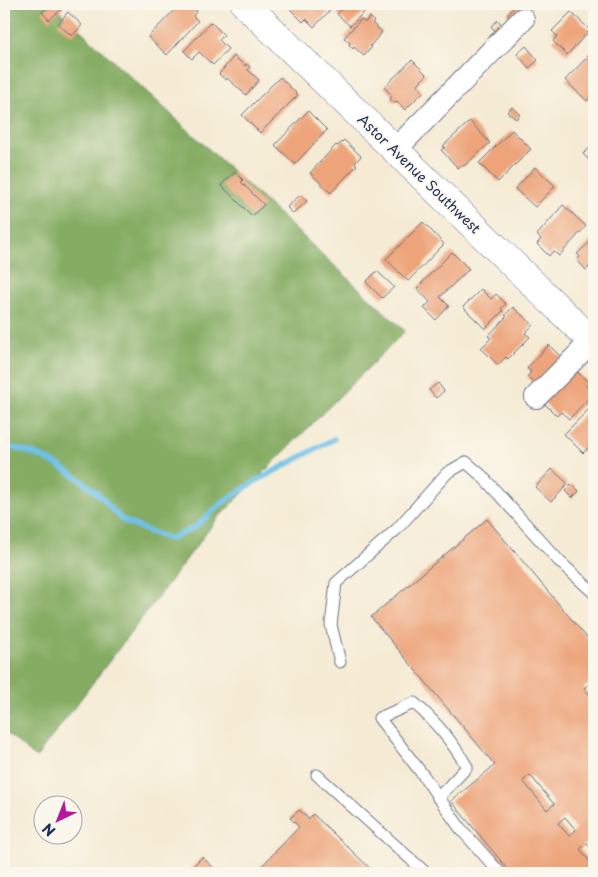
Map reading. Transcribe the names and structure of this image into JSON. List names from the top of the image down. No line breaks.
{"streets":{"street":["Astor Avenue Southwest"]},"north":"bottom left"}
